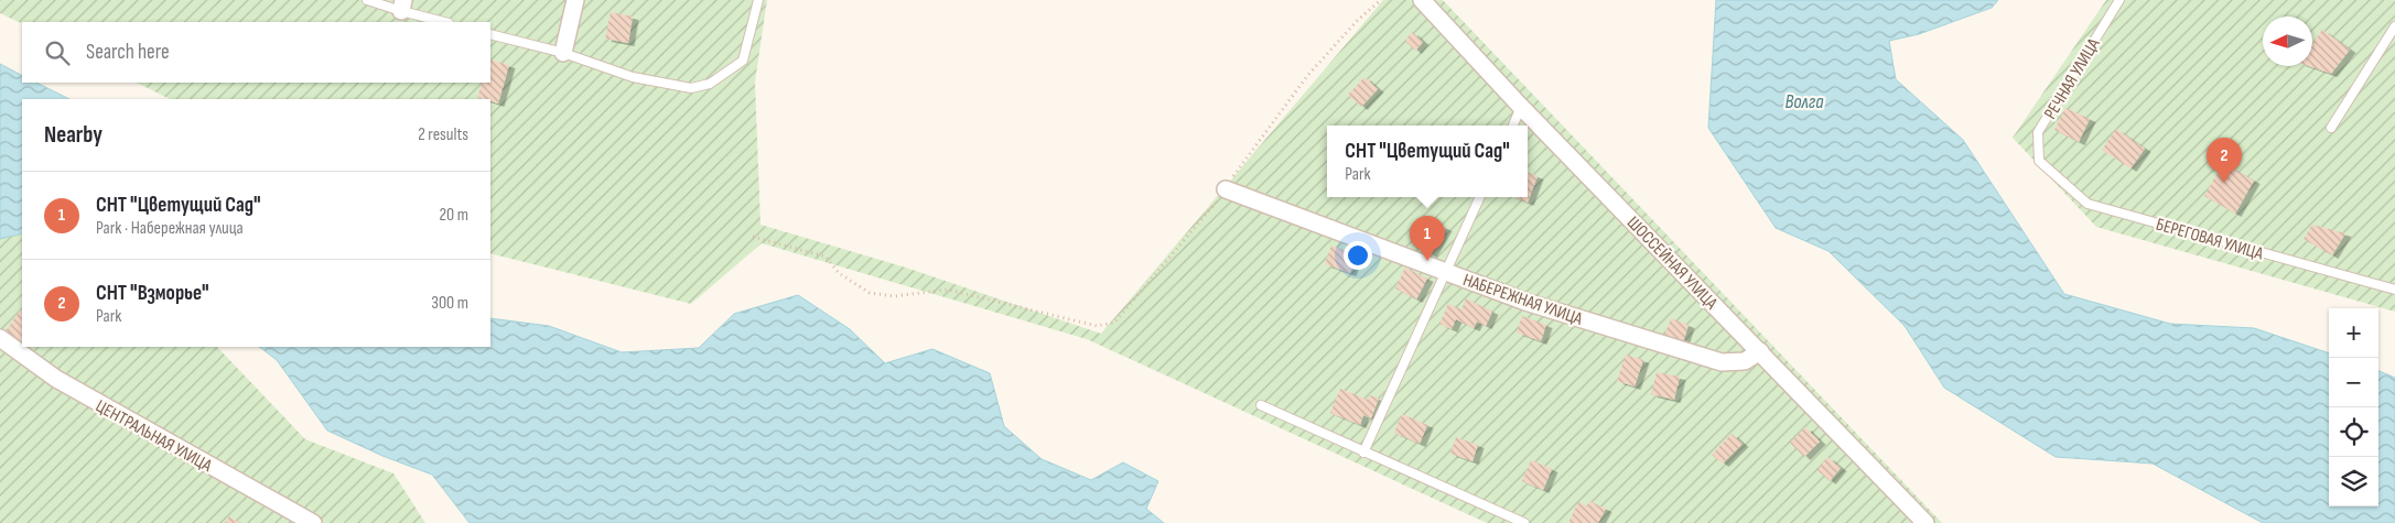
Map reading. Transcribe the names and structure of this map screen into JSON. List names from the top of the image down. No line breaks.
{"streets":{"street":["ШОССЕЙНАЯ УЛИЦА","НАБЕРЕЖНАЯ УЛИЦА","ЦЕНТРАЛЬНАЯ УЛИЦА"],"lane":["РЕЧНАЯ УЛИЦА","БЕРЕГОВАЯ УЛИЦА"]},"crossings":[["РЕЧНАЯ УЛИЦА","БЕРЕГОВАЯ УЛИЦА"],["ШОССЕЙНАЯ УЛИЦА","НАБЕРЕЖНАЯ УЛИЦА"]],"water":["Волга"],"north":"left","page":{"search":"Search here","heading":["Nearby","2 results"],"popup":["СНТ \"Цветущий Сад\"","Park"],"pins":["2","1"],"list":[{"mark":"1","name":"СНТ \"Цветущий Сад\"","note":"Park · Набережная улица","value":"20 m"},{"mark":"2","name":"СНТ \"Взморье\"","note":"Park","value":"300 m"}],"map_buttons":["+","−"]}}
